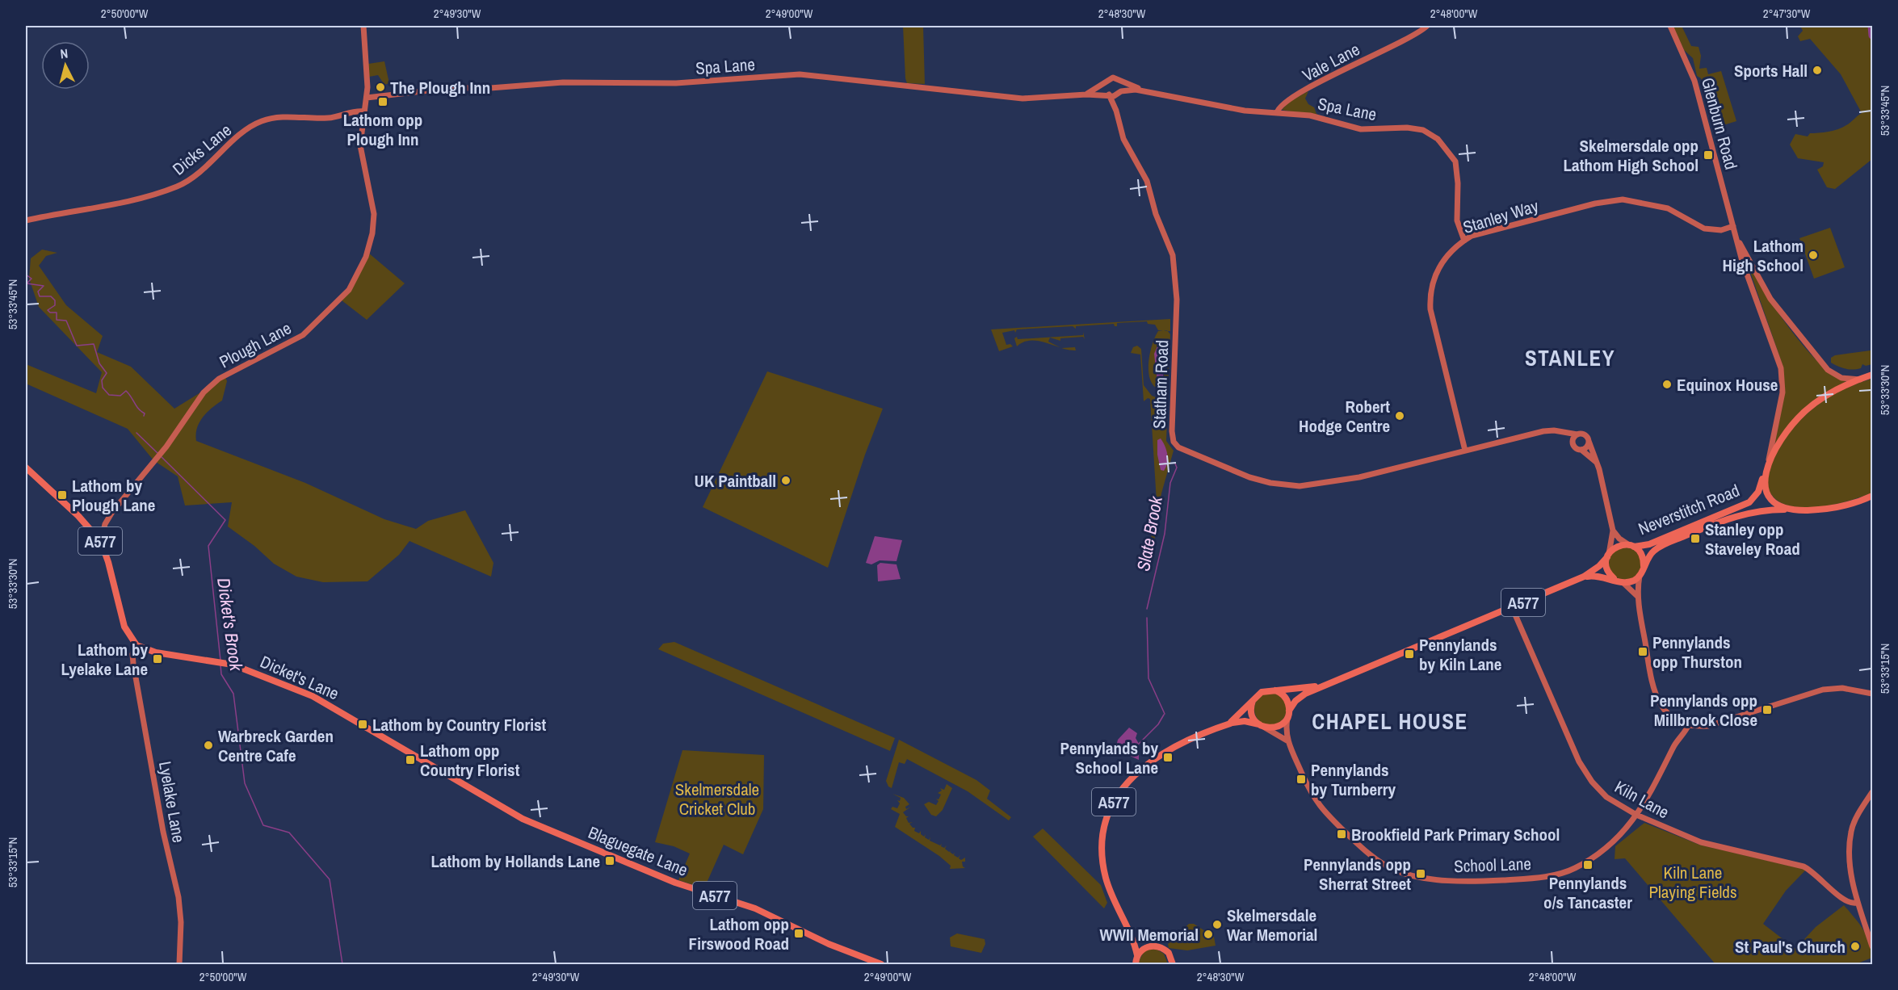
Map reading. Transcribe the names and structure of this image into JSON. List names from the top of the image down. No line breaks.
{"streets":{"main road":["Neverstitch Road","A577","Dicket's Lane","Blaguegate Lane"],"street":["Vale Lane","Spa Lane","Glenburn Road","Dicks Lane","Stanley Way","Plough Lane","Statham Road","Kiln Lane","Lyelake Lane","School Lane"]},"crossings":[["Vale Lane","Spa Lane"],["Spa Lane","Stanley Way"],["Spa Lane","Plough Lane"],["Spa Lane","Statham Road"],["Glenburn Road","Stanley Way"],["Glenburn Road","A577"],["Dicks Lane","Plough Lane"],["Stanley Way","Statham Road"],["Plough Lane","A577"],["Neverstitch Road","A577"],["A577","Dicket's Lane"],["A577","Kiln Lane"],["A577","Lyelake Lane"],["A577","School Lane"],["Dicket's Lane","Lyelake Lane"],["Dicket's Lane","Blaguegate Lane"],["Kiln Lane","School Lane"]],"districts":["STANLEY","CHAPEL HOUSE"],"water":["Slate Brook","Dicket's Brook"],"parks":["Skelmersdale Cricket Club","Kiln Lane Playing Fields"],"places":{"other":["Sports Hall","The Plough Inn","Lathom High School","Equinox House","Robert Hodge Centre","UK Paintball","Warbreck Garden Centre Cafe","Skelmersdale War Memorial","WWII Memorial","St Paul's Church"],"transit":["Lathom opp Plough Inn","Skelmersdale opp Lathom High School","Lathom by Plough Lane","Stanley opp Staveley Road","Pennylands opp Thurston","Pennylands by Kiln Lane","Lathom by Lyelake Lane","Pennylands opp Millbrook Close","Lathom by Country Florist","Pennylands by School Lane","Lathom opp Country Florist","Pennylands by Turnberry","Brookfield Park Primary School","Lathom by Hollands Lane","Pennylands o/s Tancaster","Pennylands opp Sherrat Street","Lathom opp Firswood Road"]},"north":"top","coordinates":["2°50'00\"W","2°49'30\"W","2°49'00\"W","2°48'30\"W","2°48'00\"W","2°47'30\"W","53°33'45\"N","53°33'30\"N","53°33'15\"N"]}
